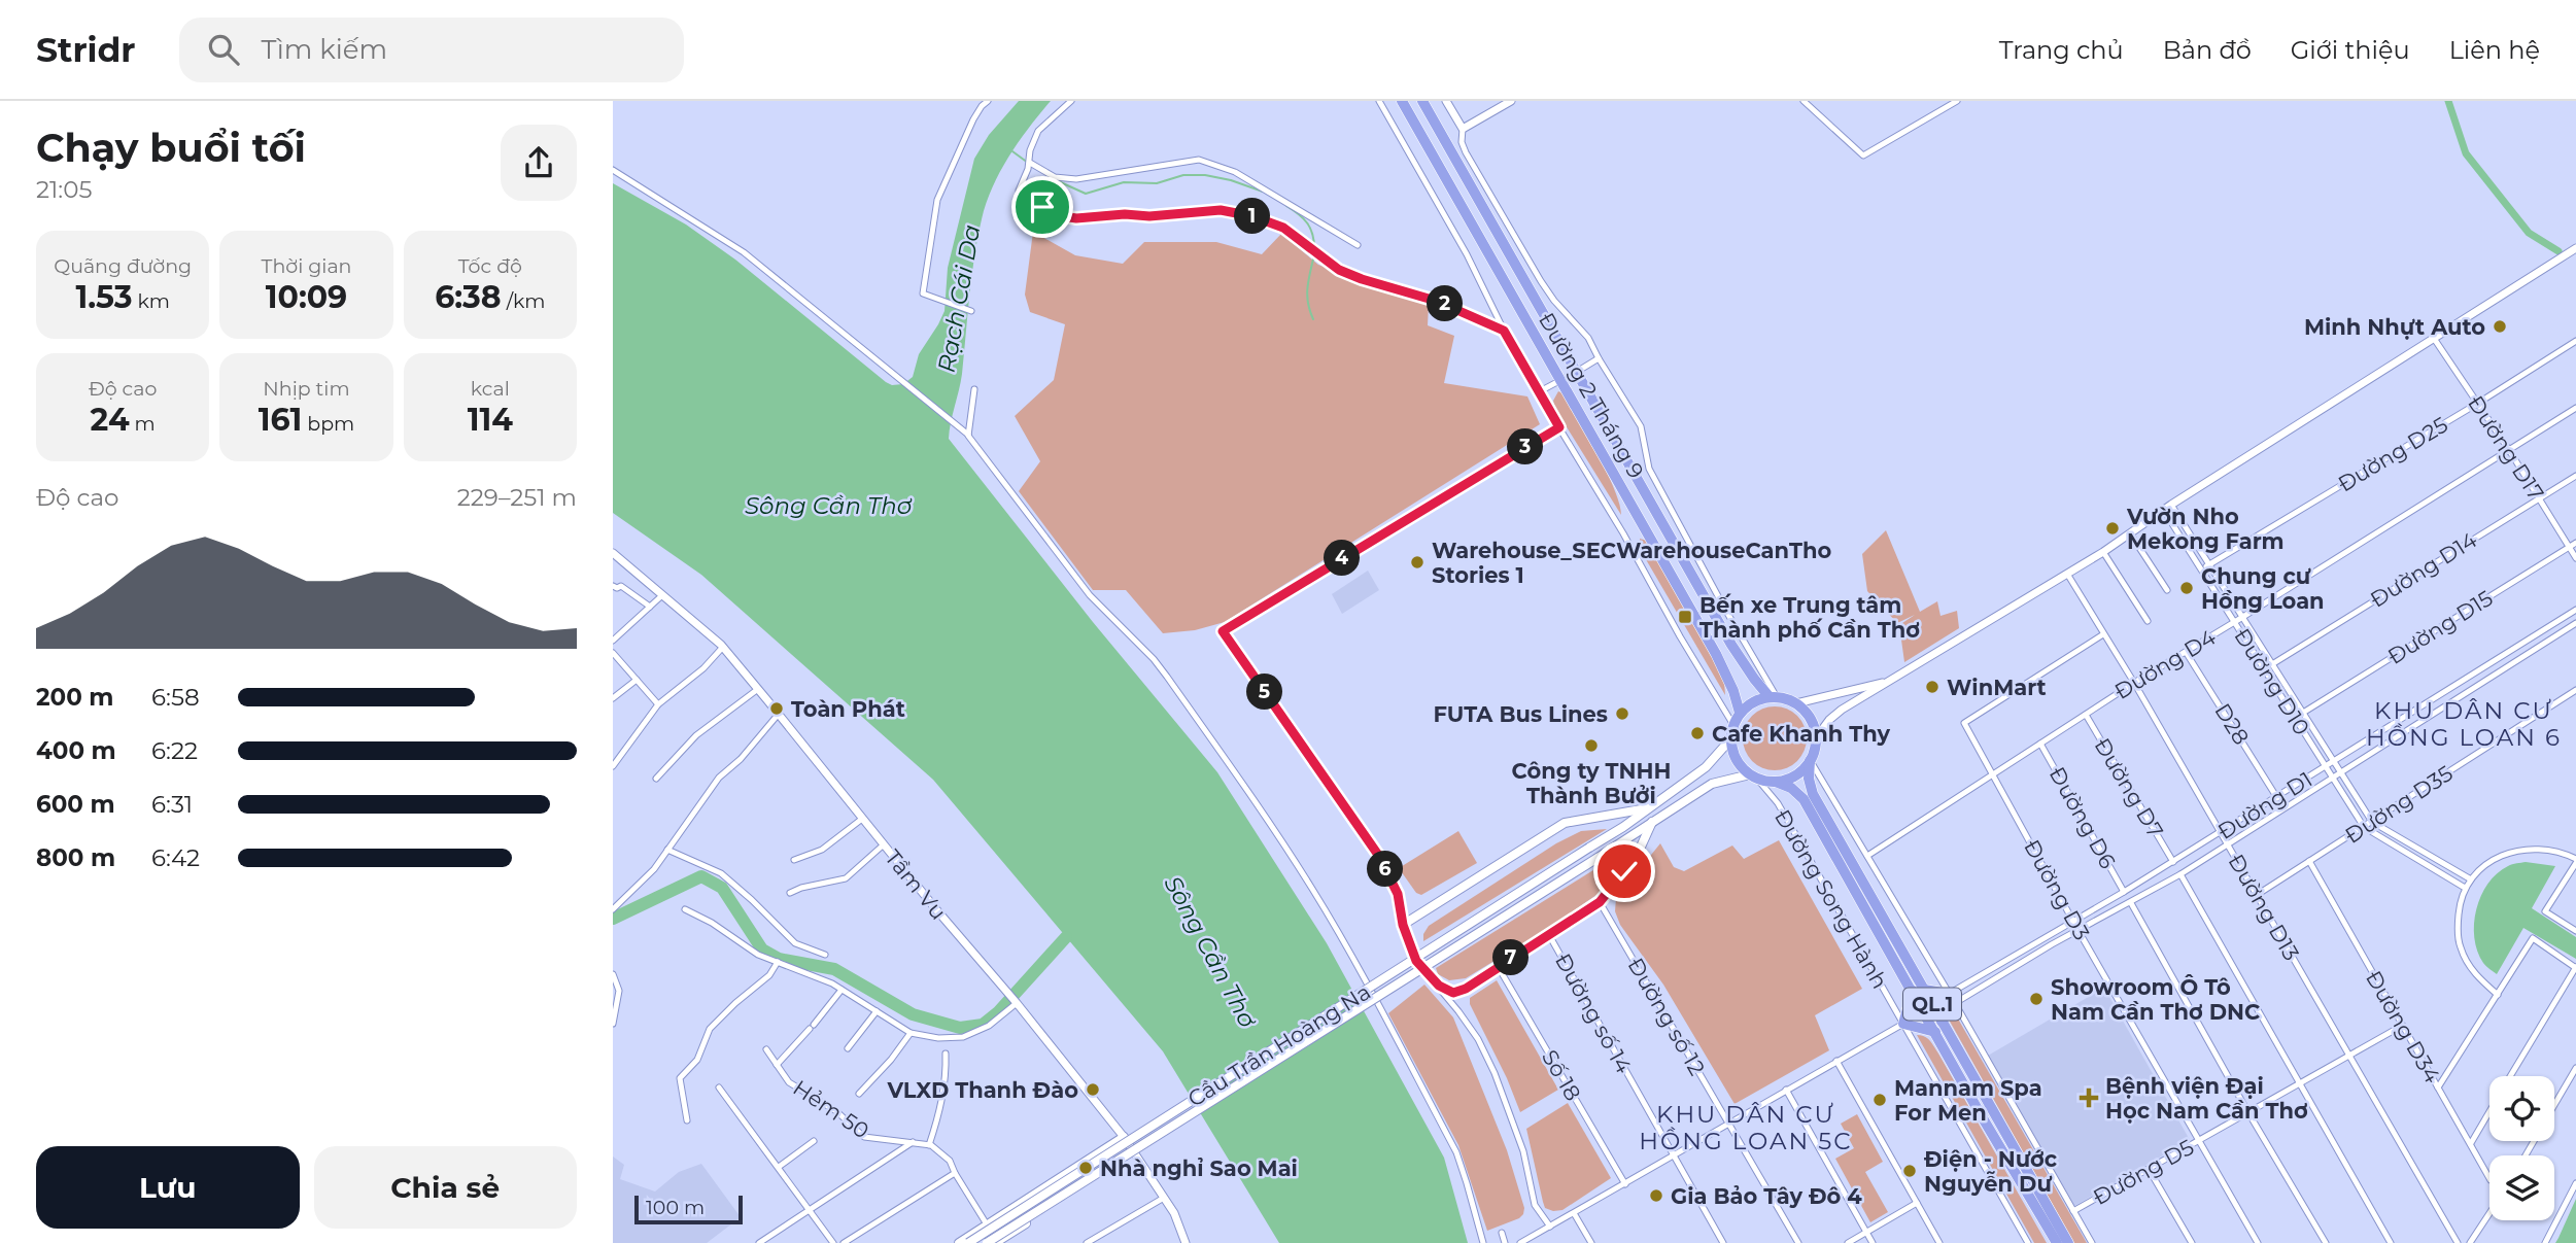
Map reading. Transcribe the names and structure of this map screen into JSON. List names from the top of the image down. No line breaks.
{"streets":{"highway":["Đường 2 Tháng 9","QL.1"],"main road":["Cầu Trần Hoàng Na"],"street":["Đường D17","Đường D25","Đường D14","Đường D15","Đường D4","Đường D10","D28","Đường D7","Đường D35","Đường D1","Đường D6","Tầm Vu","Đường D3","Đường Song Hành","Đường D13","Đường số 14","Đường số 12","Đường D34","Số 18","Hẻm 50","Đường D5"]},"crossings":[["Đường 2 Tháng 9","Đường Song Hành"],["Đường 2 Tháng 9","QL.1"],["Đường 2 Tháng 9","Cầu Trần Hoàng Na"],["Đường D17","Đường D25"],["Đường D17","Đường D14"],["Đường D17","Đường D15"],["Đường D17","Đường D4"],["Đường D25","Đường D10"],["Đường D14","Đường D10"],["Đường D15","Đường D10"],["Đường D4","Đường D10"],["Đường D4","D28"],["Đường D4","Đường D7"],["Đường D4","Đường D6"],["Đường D4","Đường D3"],["Đường D4","Đường D13"],["Đường D10","Đường D35"],["Đường D10","Đường D1"],["D28","Đường D1"],["Đường D7","Đường D1"],["Đường D35","Đường D13"],["Đường D35","Đường D34"],["Đường D1","Đường D6"],["Đường D1","Đường D3"],["Đường D1","Đường D13"],["Đường D3","Đường D13"],["Đường D3","Đường D5"],["Đường Song Hành","QL.1"],["Đường Song Hành","Cầu Trần Hoàng Na"],["Đường D13","Đường D5"],["QL.1","Cầu Trần Hoàng Na"],["Đường D34","Đường D5"]],"districts":["KHU DÂN CƯ HỒNG LOAN 6","KHU DÂN CƯ HỒNG LOAN 5C"],"water":["Rạch Cái Da","Sông Cần Thơ"],"places":{"other":["Minh Nhựt Auto","Vườn Nho Mekong Farm","Warehouse_SECWarehouseCanTho Stories 1","Chung cư Hồng Loan","WinMart","Toàn Phát","FUTA Bus Lines","Cafe Khanh Thy","Công ty TNHH Thành Bưởi","Showroom Ô Tô Nam Cần Thơ DNC","VLXD Thanh Đào","Mannam Spa For Men","Nhà nghỉ Sao Mai","Điện - Nước Nguyễn Dư","Gia Bảo Tây Đô 4"],"transit":["Bến xe Trung tâm Thành phố Cần Thơ"],"health":["Bệnh viện Đại Học Nam Cần Thơ"]},"scale_bar":"100 m","page":{"header":"Stridr","search":"Tìm kiếm","nav":["Trang chủ","Bản đồ","Giới thiệu","Liên hệ"],"heading":["Chạy buổi tối","21:05"],"pins":["1","2","3","4","5","6","7"],"stats":[["Quãng đường","1.53 km"],["Thời gian","10:09"],["Tốc độ","6:38 /km"],["Độ cao","24 m"],["Nhịp tim","161 bpm"],["kcal","114"]],"chart":["Độ cao","229–251 m"],"list":[{"name":"200 m","note":"6:58"},{"name":"400 m","note":"6:22"},{"name":"600 m","note":"6:31"},{"name":"800 m","note":"6:42"}],"buttons":["Lưu","Chia sẻ"],"scale":"100 m"}}
